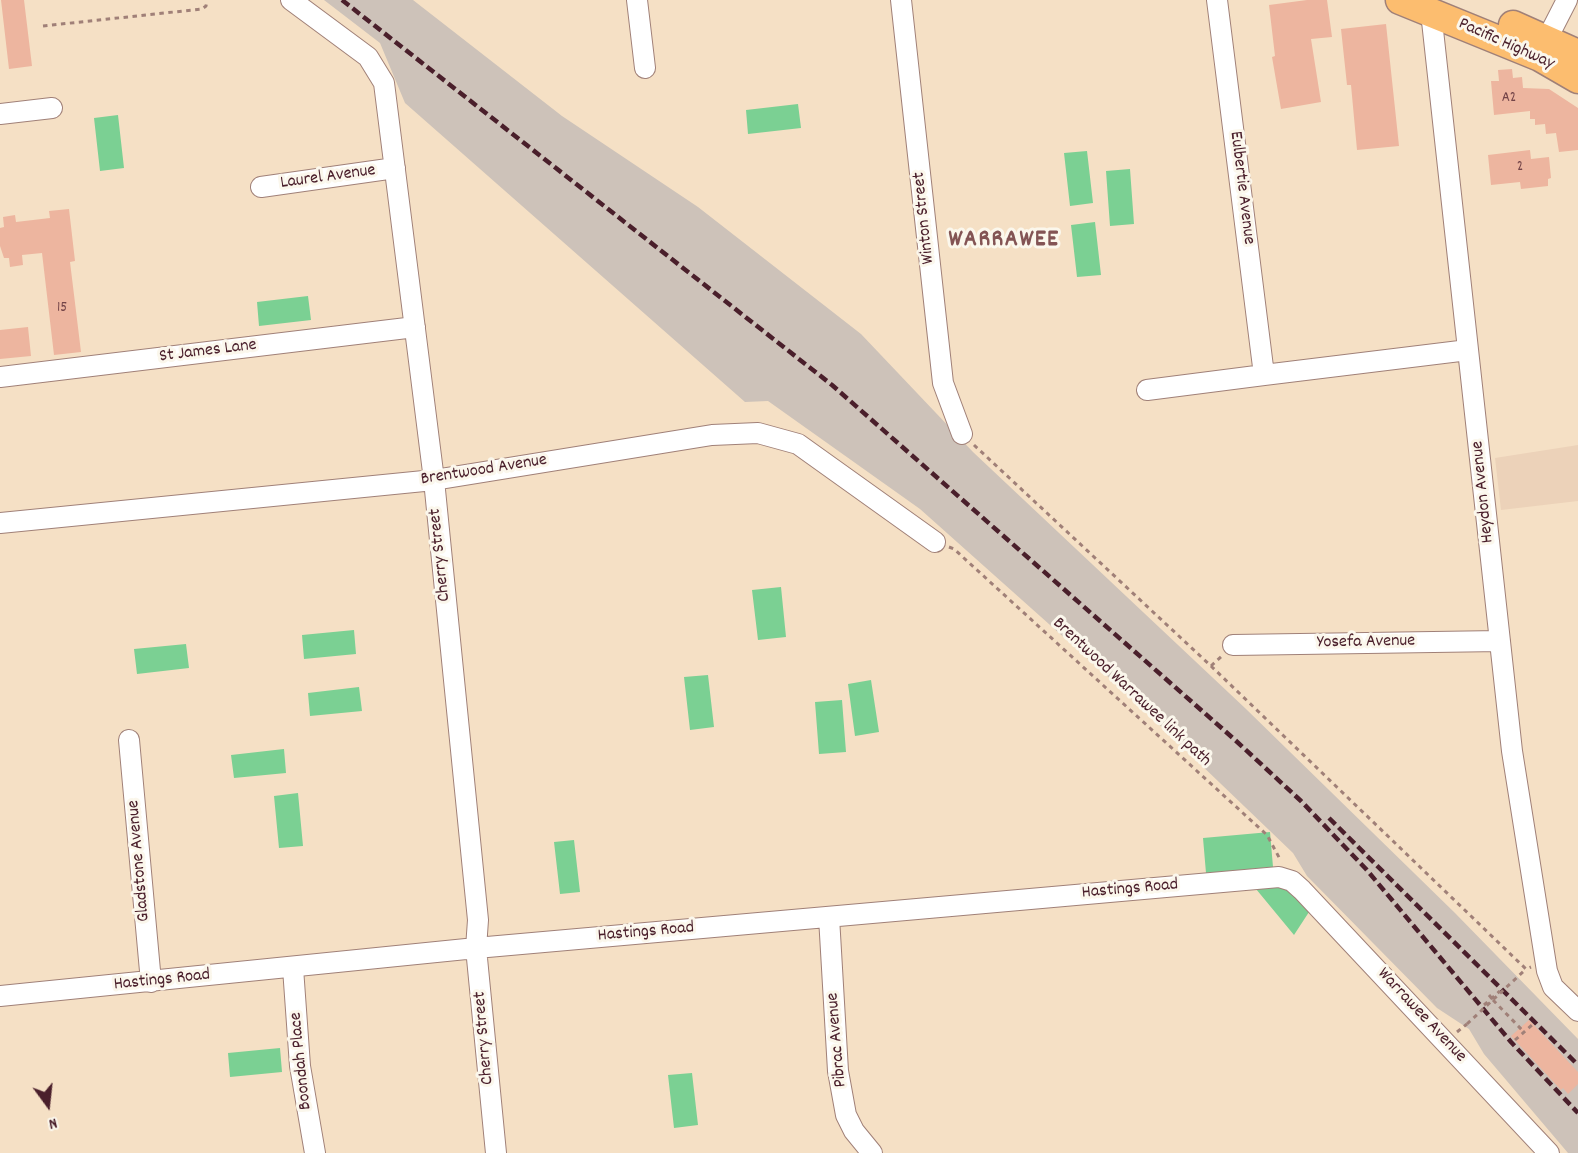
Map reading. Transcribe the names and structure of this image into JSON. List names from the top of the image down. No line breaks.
{"streets":{"highway":["Pacific Highway"],"street":["Laurel Avenue","Eulbertie Avenue","Winton Street","St James Lane","Brentwood Avenue","Heydon Avenue","Cherry Street","Yosefa Avenue","Gladstone Avenue","Hastings Road","Warrawee Avenue","Pibrac Avenue","Boondah Place"],"path":["Brentwood Warrawee link path"]},"crossings":[["Pacific Highway","Heydon Avenue"],["Laurel Avenue","Cherry Street"],["St James Lane","Cherry Street"],["Brentwood Avenue","Cherry Street"],["Brentwood Avenue","Brentwood Warrawee link path"],["Heydon Avenue","Yosefa Avenue"],["Cherry Street","Hastings Road"],["Brentwood Warrawee link path","Hastings Road"],["Brentwood Warrawee link path","Warrawee Avenue"],["Gladstone Avenue","Hastings Road"],["Hastings Road","Warrawee Avenue"],["Hastings Road","Pibrac Avenue"],["Hastings Road","Boondah Place"]],"districts":["WARRAWEE"],"house_numbers":["A2","2","15"],"north":"bottom"}
